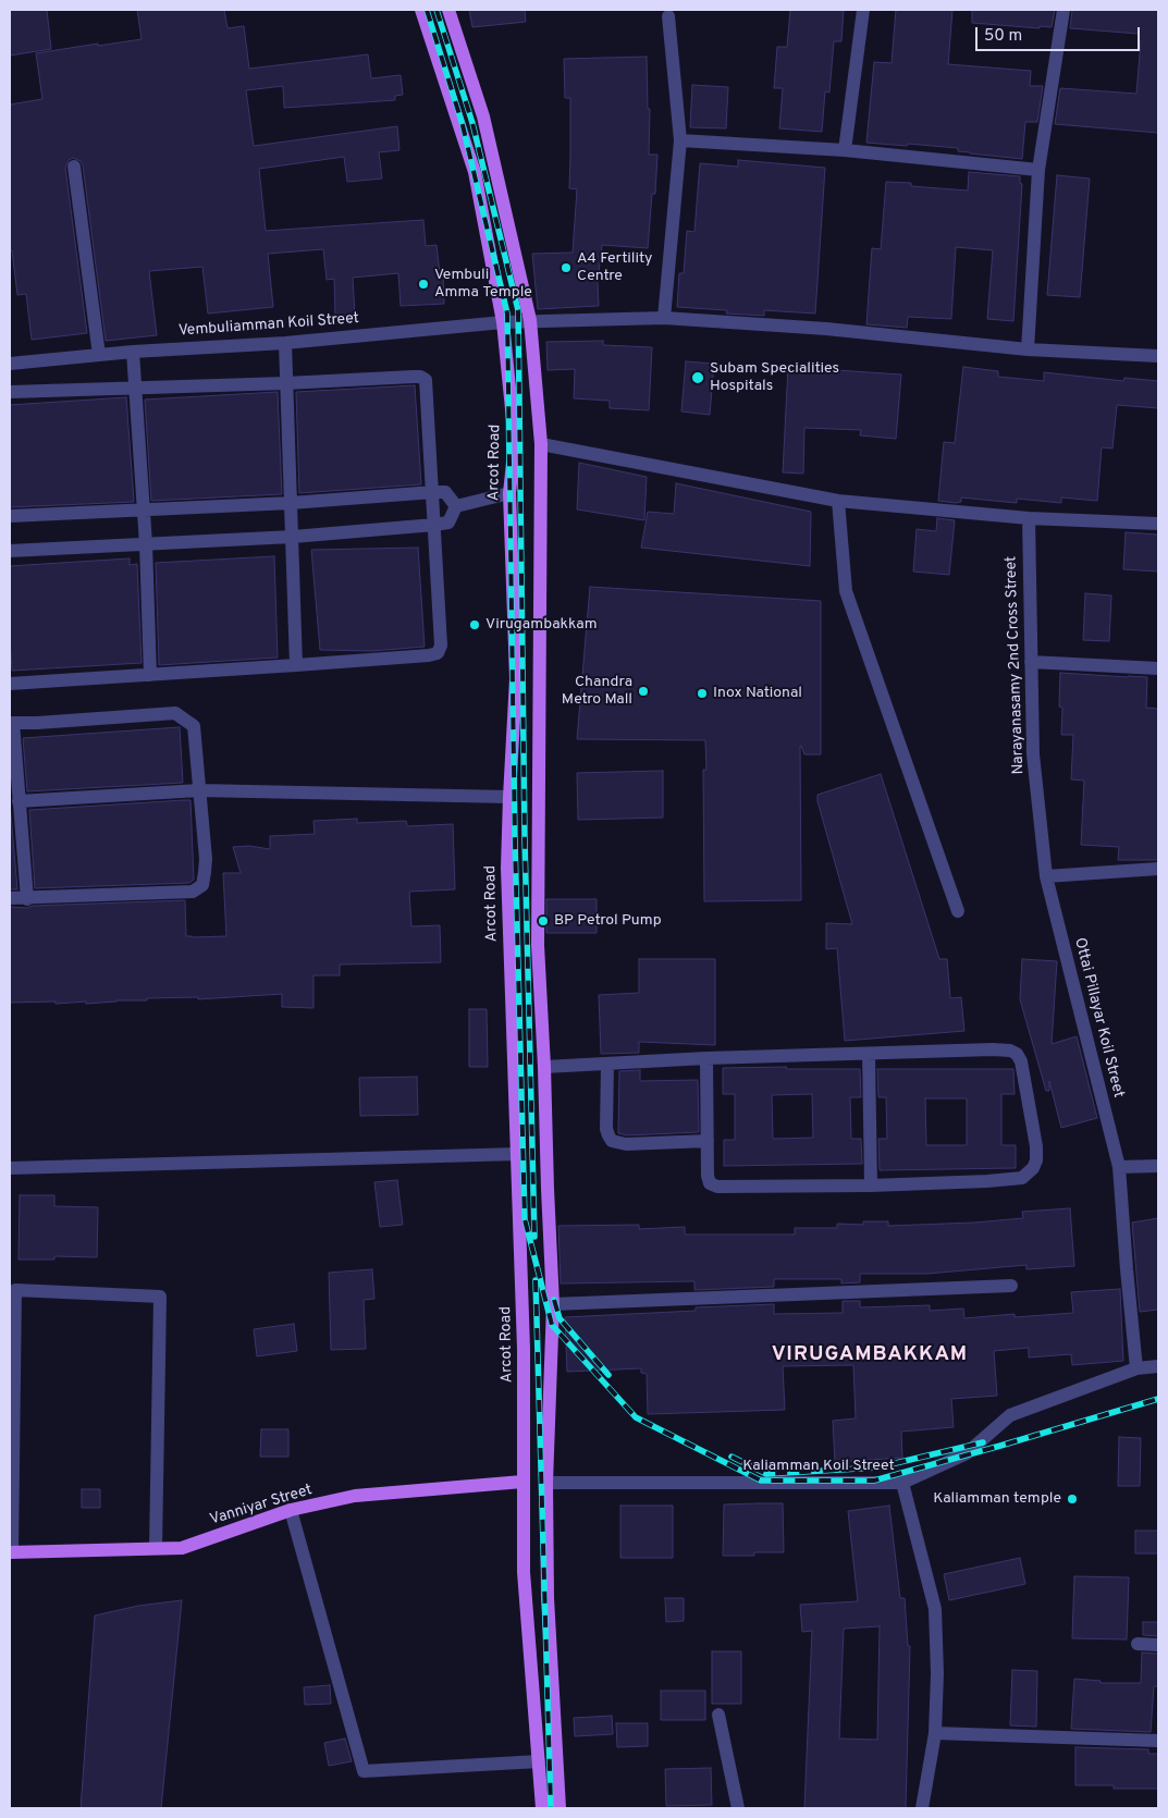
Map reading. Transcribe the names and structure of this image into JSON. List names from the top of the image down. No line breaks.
{"streets":{"main road":["Arcot Road","Vanniyar Street"],"street":["Vembuliamman Koil Street","Narayanasamy 2nd Cross Street","Ottai Pillayar Koil Street","Kaliamman Koil Street"]},"crossings":[["Vembuliamman Koil Street","Arcot Road"],["Arcot Road","Vanniyar Street"],["Narayanasamy 2nd Cross Street","Ottai Pillayar Koil Street"],["Ottai Pillayar Koil Street","Kaliamman Koil Street"]],"districts":["VIRUGAMBAKKAM"],"places":["A4 Fertility Centre","Vembuli Amma Temple","Subam Specialities Hospitals","Virugambakkam","Chandra Metro Mall","Inox National","BP Petrol Pump","Kaliamman temple"],"scale_bar":"50 m"}
